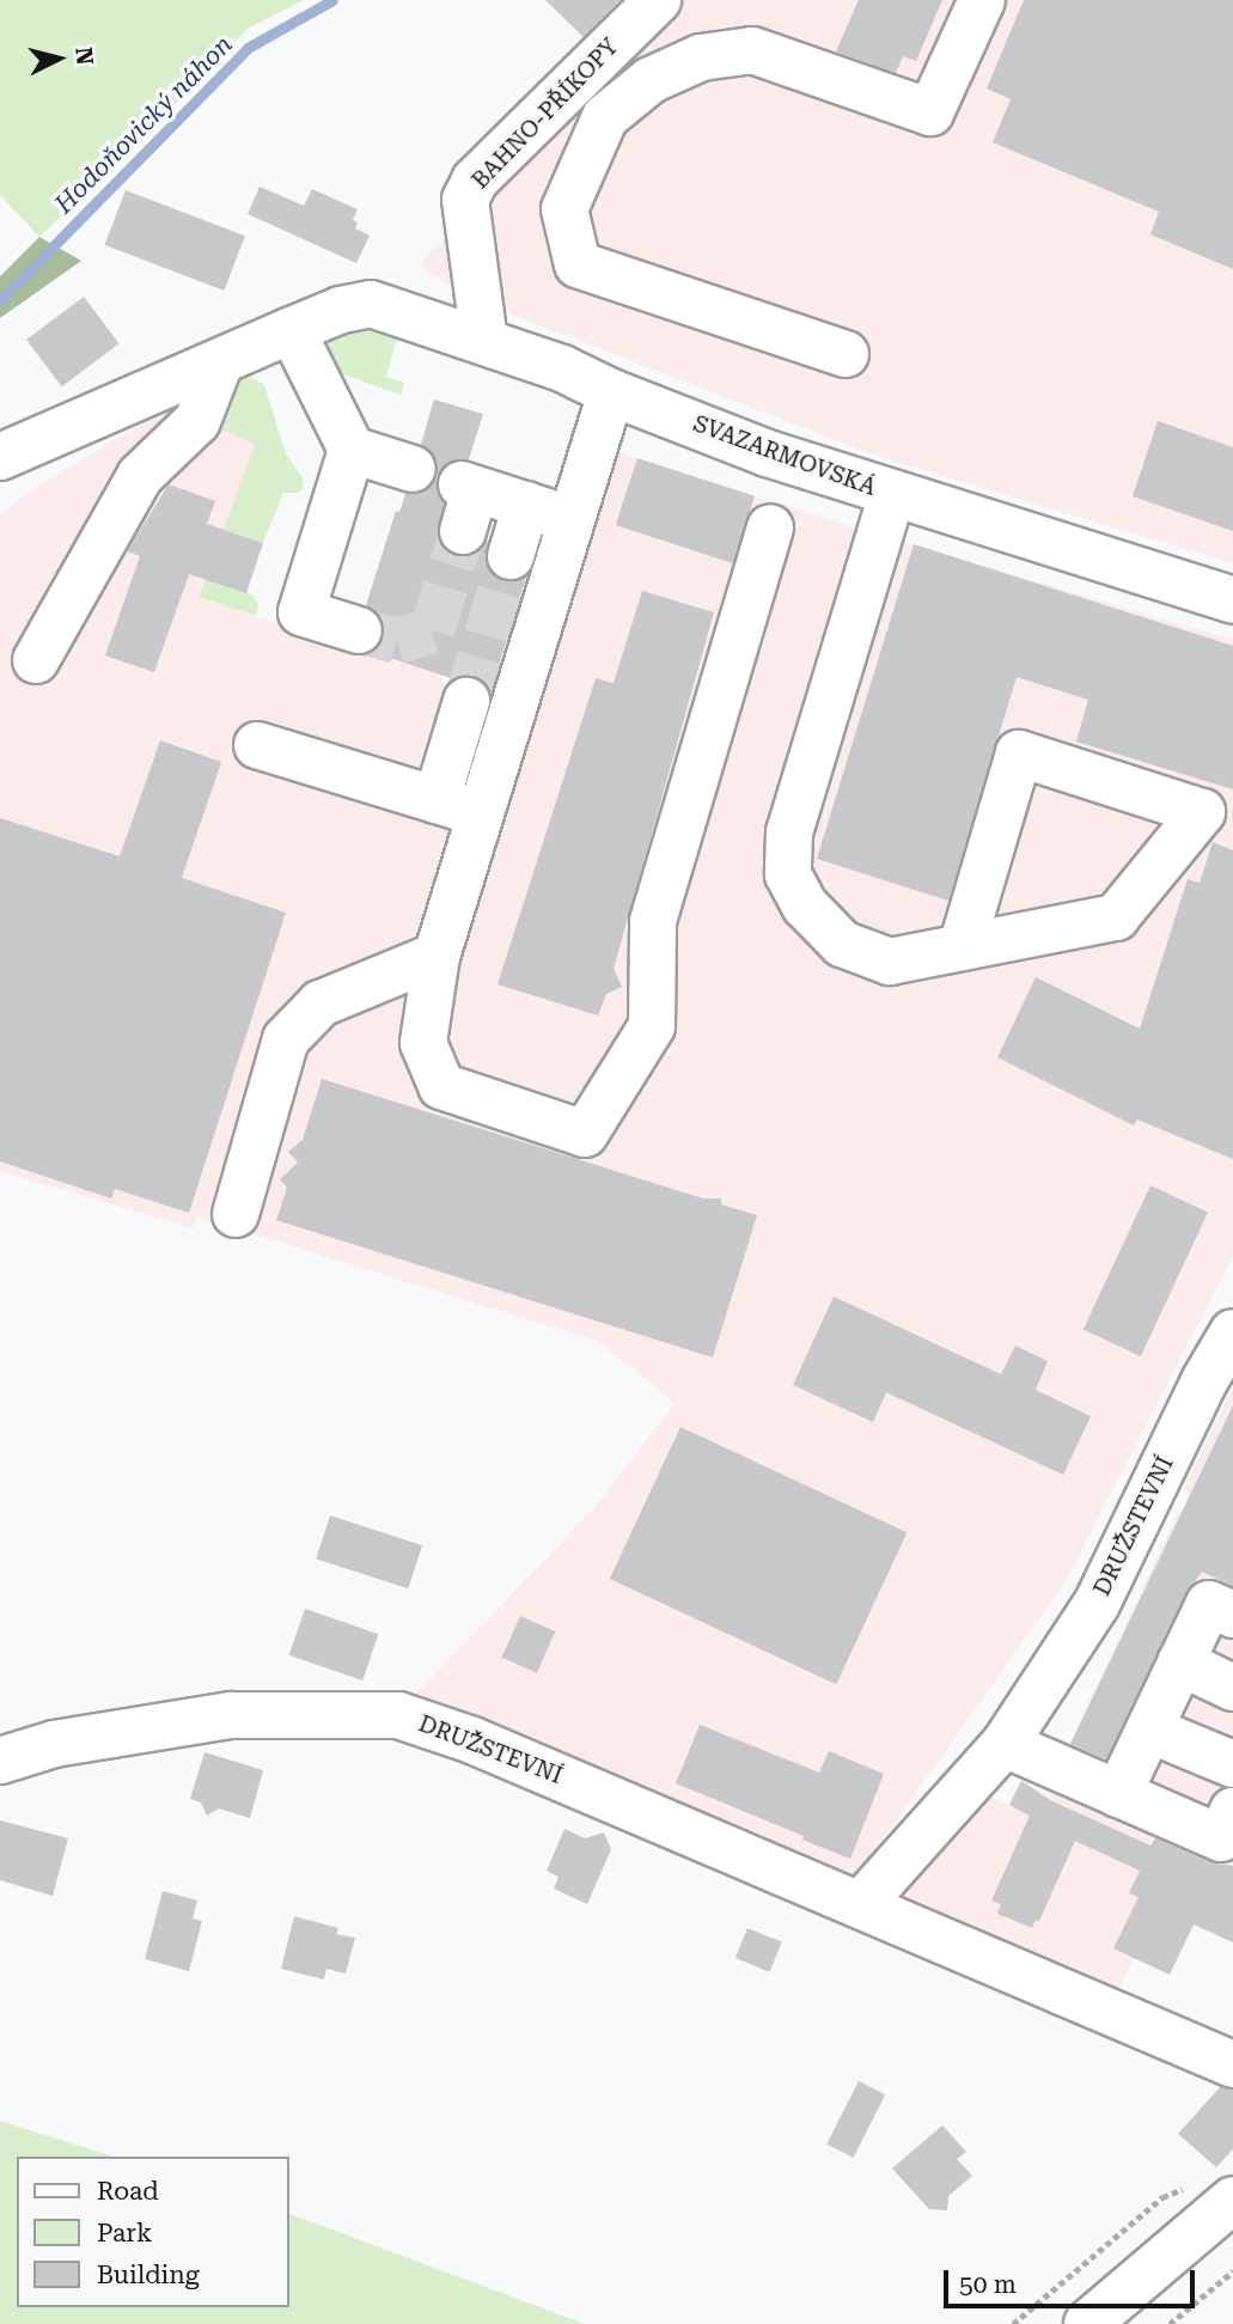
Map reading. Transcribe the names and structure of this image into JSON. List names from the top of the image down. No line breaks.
{"streets":{"street":["BAHNO-PŘÍKOPY","SVAZARMOVSKÁ","DRUŽSTEVNÍ"]},"crossings":[["BAHNO-PŘÍKOPY","SVAZARMOVSKÁ"]],"water":["Hodoňovický náhon"],"legend":["Road","Park","Building"],"scale_bar":"50 m","north":"right"}
